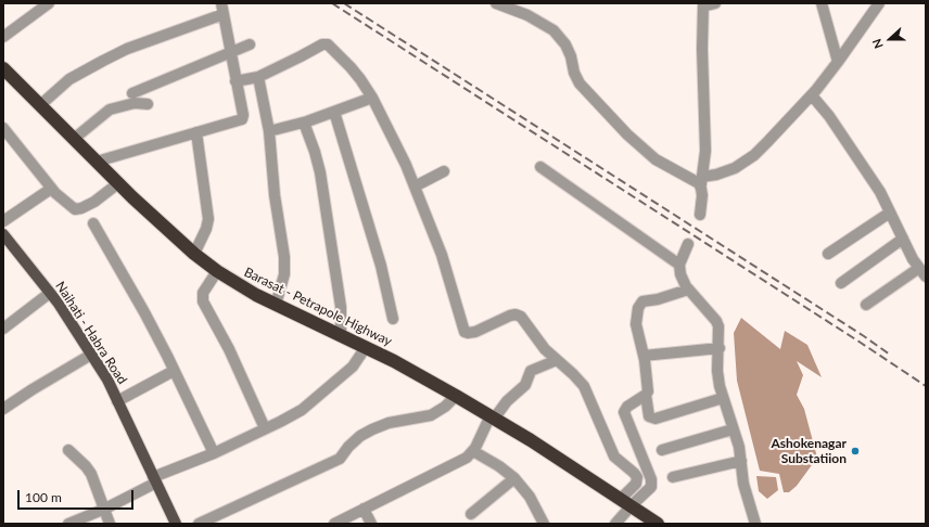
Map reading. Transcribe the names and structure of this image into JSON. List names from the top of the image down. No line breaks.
{"streets":{"highway":["Barasat - Petrapole Highway"],"main road":["Naihati - Habra Road"]},"places":["Ashokenagar Substatiion"],"scale_bar":"100 m","north":"left"}
